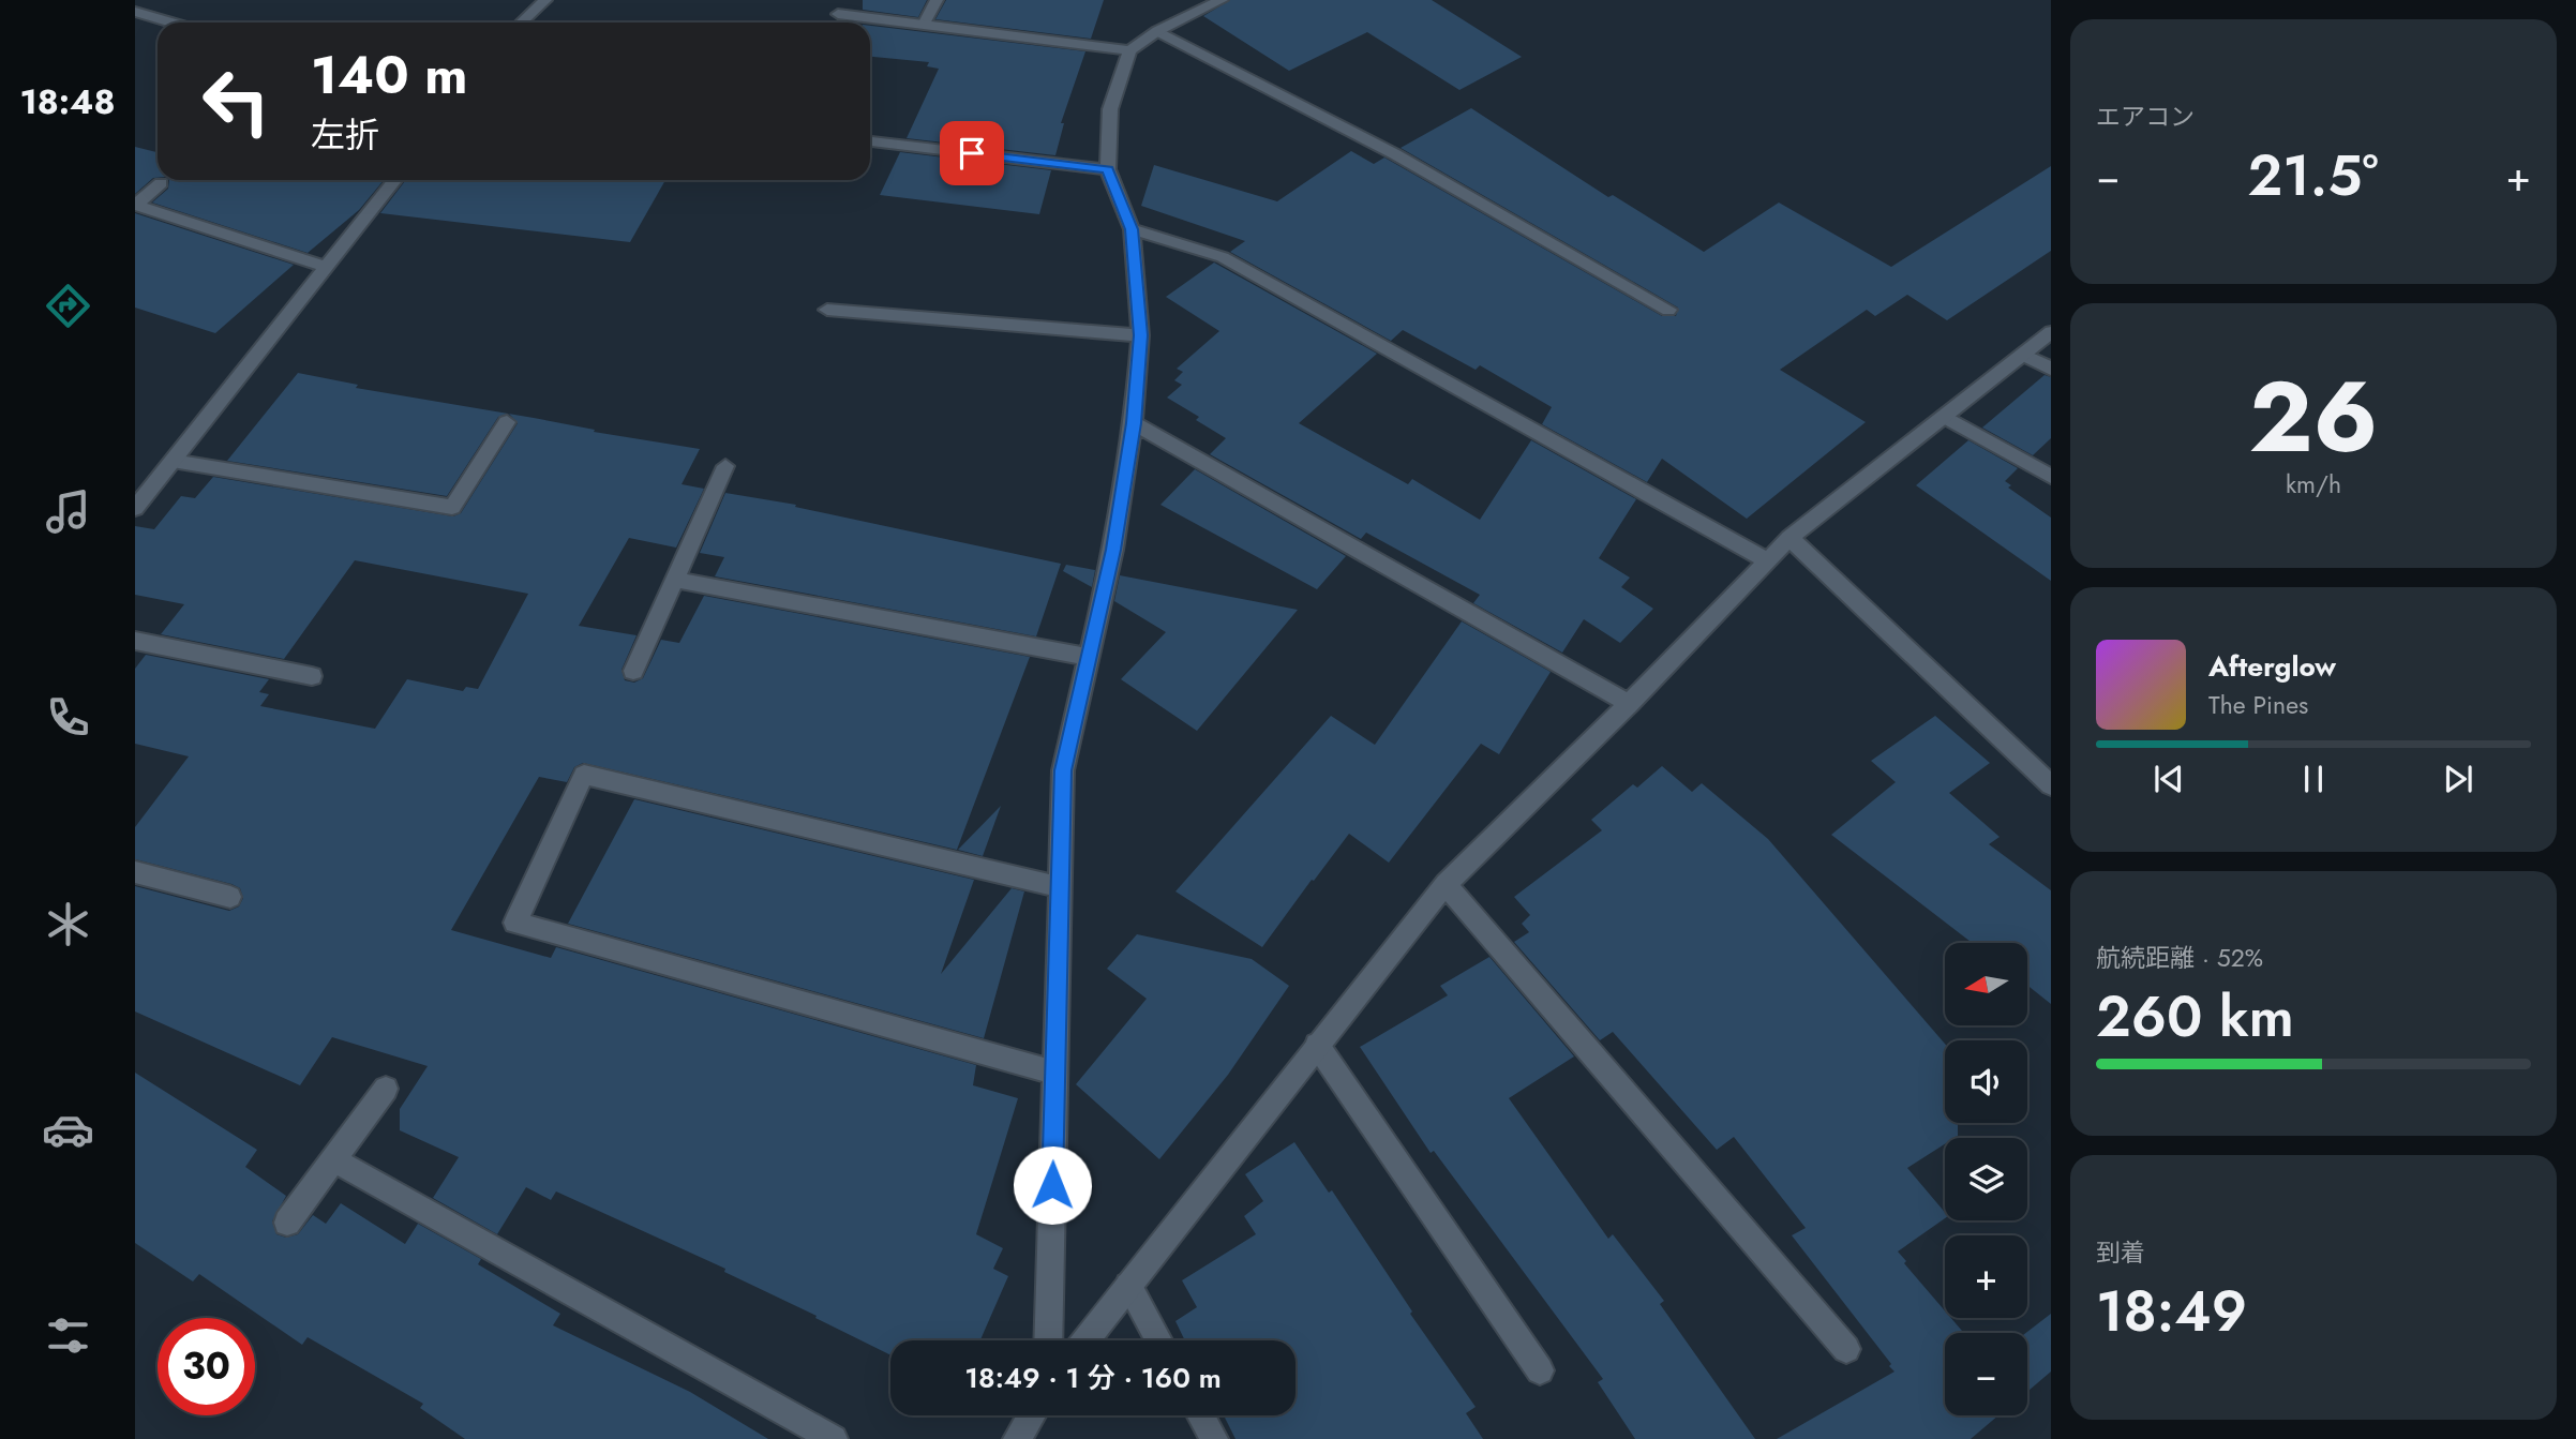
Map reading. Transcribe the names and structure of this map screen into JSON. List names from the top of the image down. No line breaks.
{"north":"left","page":{"tabs":"18:48","tile":["エアコン",["26","km/h"],["航続距離 · 52%","260 km"],["到着","18:49"]],"turn":["140 m","左折"],"heat":["−","21.5°","+"],"song":["Afterglow","The Pines"],"map_buttons":["+","−"],"limit":"30","trip":"18:49 · 1 分 · 160 m"}}
